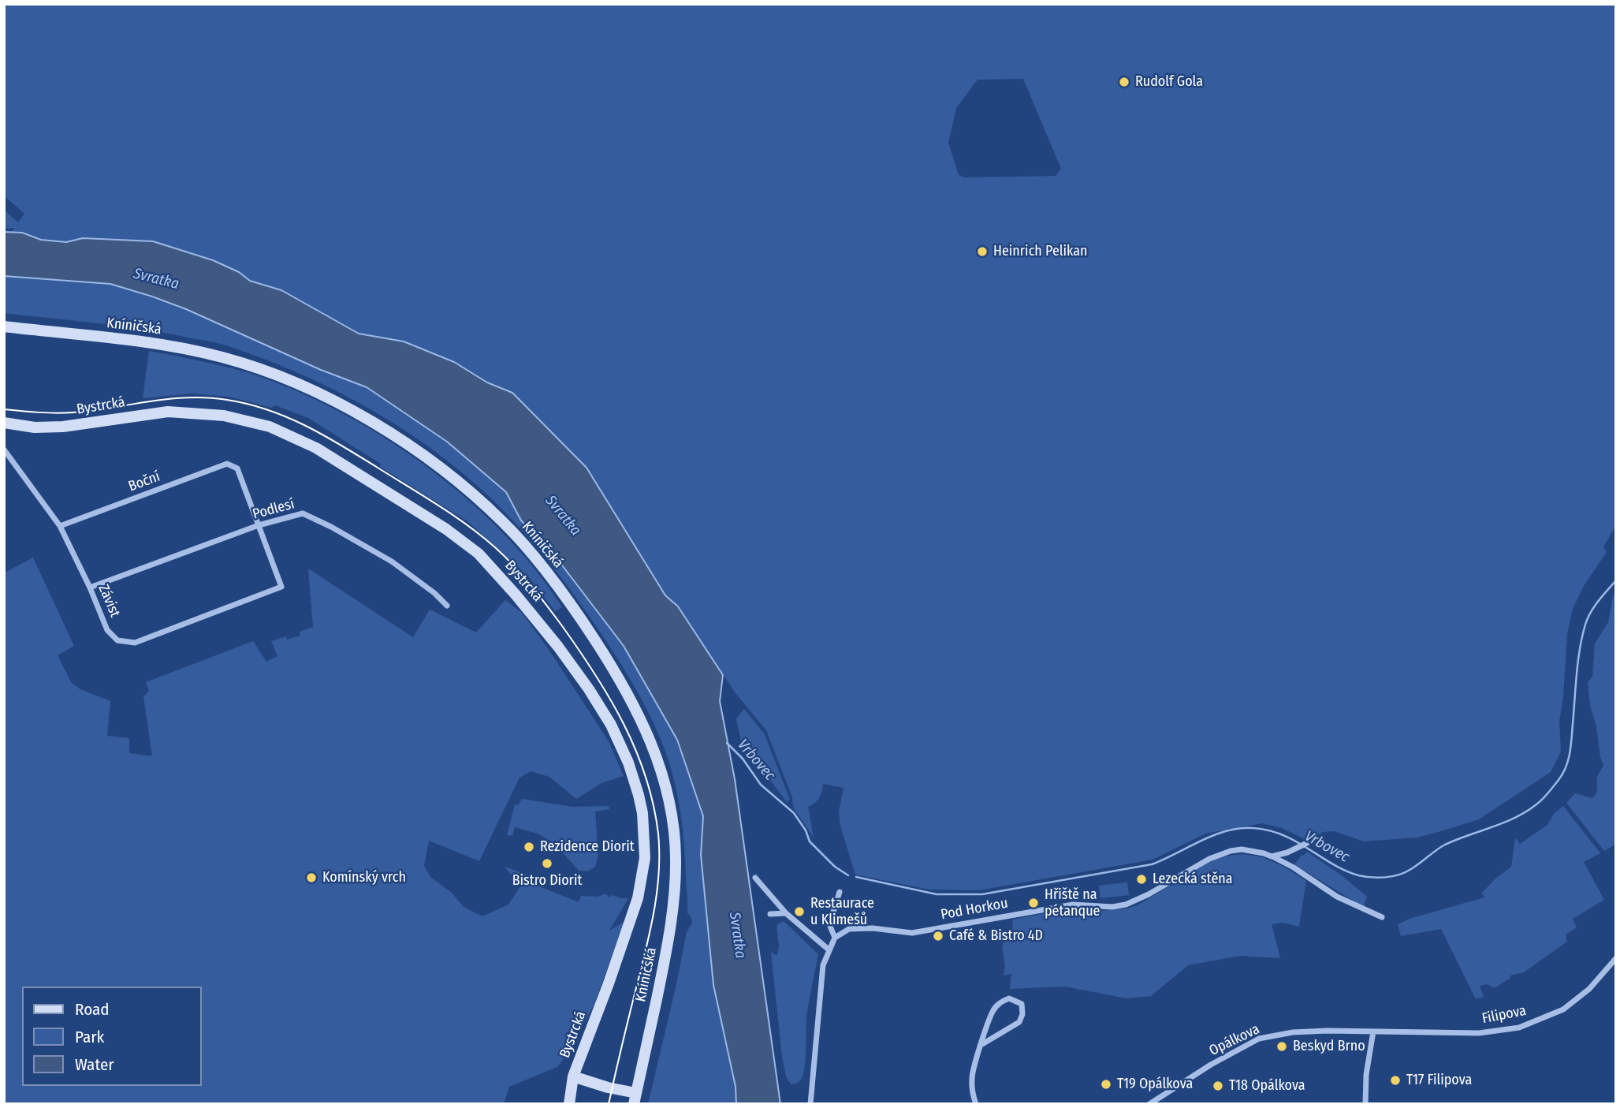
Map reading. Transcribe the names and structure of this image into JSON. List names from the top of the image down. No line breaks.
{"streets":{"street":["Kníničská","Bystrcká","Boční","Podlesí","Závist","Pod Horkou","Filipova","Opálkova"]},"crossings":[["Boční","Podlesí"],["Boční","Závist"],["Podlesí","Závist"],["Filipova","Opálkova"]],"water":["Svratka","Vrbovec"],"places":["Rudolf Gola","Heinrich Pelikan","Rezidence Diorit","Bistro Diorit","Komínský vrch","Lezecká stěna","Hřiště na pétanque","Restaurace u Klimešů","Café & Bistro 4D","Beskyd Brno","T17 Filipova","T19 Opálkova","T18 Opálkova"],"legend":["Road","Park","Water"]}
